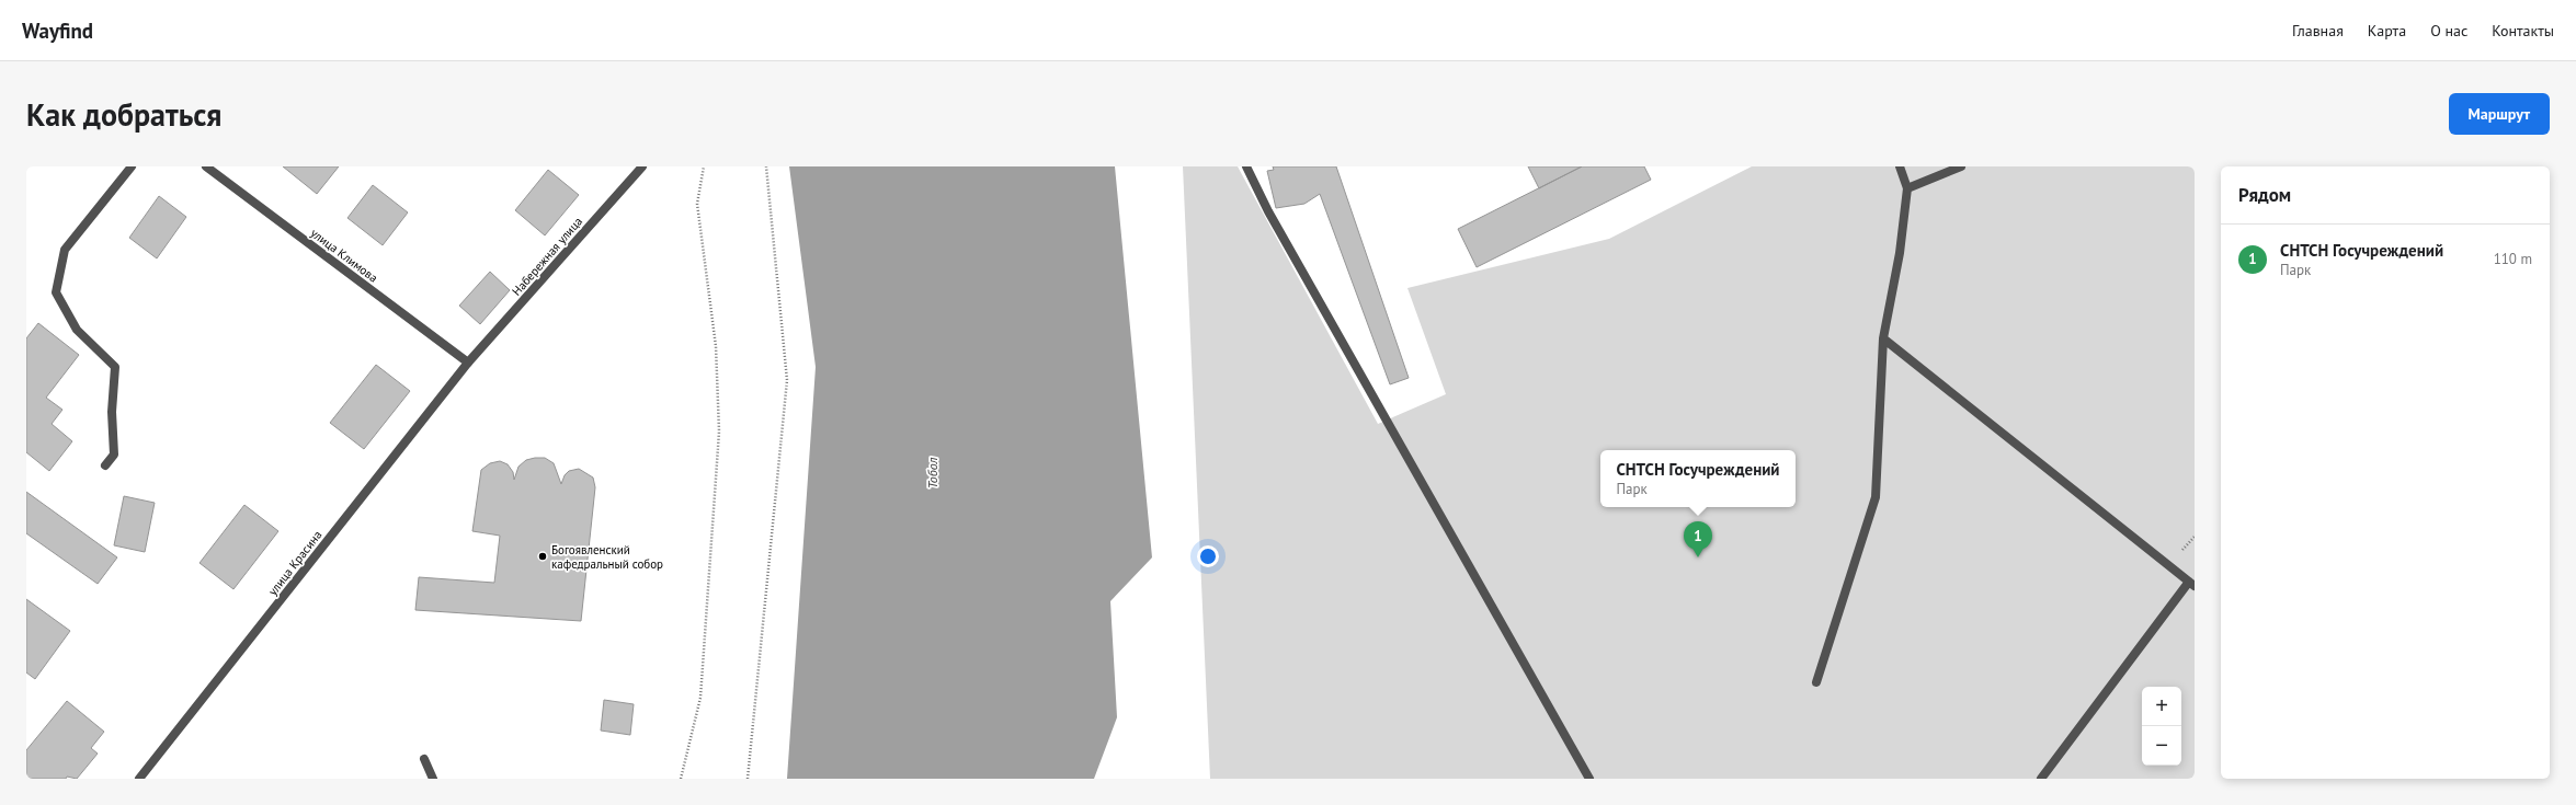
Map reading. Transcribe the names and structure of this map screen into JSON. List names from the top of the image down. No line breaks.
{"streets":{"street":["улица Климова","Набережная улица","улица Красина"]},"crossings":[["улица Климова","Набережная улица"],["улица Климова","улица Красина"],["Набережная улица","улица Красина"]],"water":["Тобол"],"places":["Богоявленский кафедральный собор"],"page":{"header":"Wayfind","nav":["Главная","Карта","О нас","Контакты"],"buttons":"Маршрут","title":"Как добраться","heading":"Рядом","list":[{"mark":"1","name":"СНТСН Госучреждений","note":"Парк","value":"110 m"}],"popup":["СНТСН Госучреждений","Парк"],"pins":"1","map_buttons":["+","−"]}}
